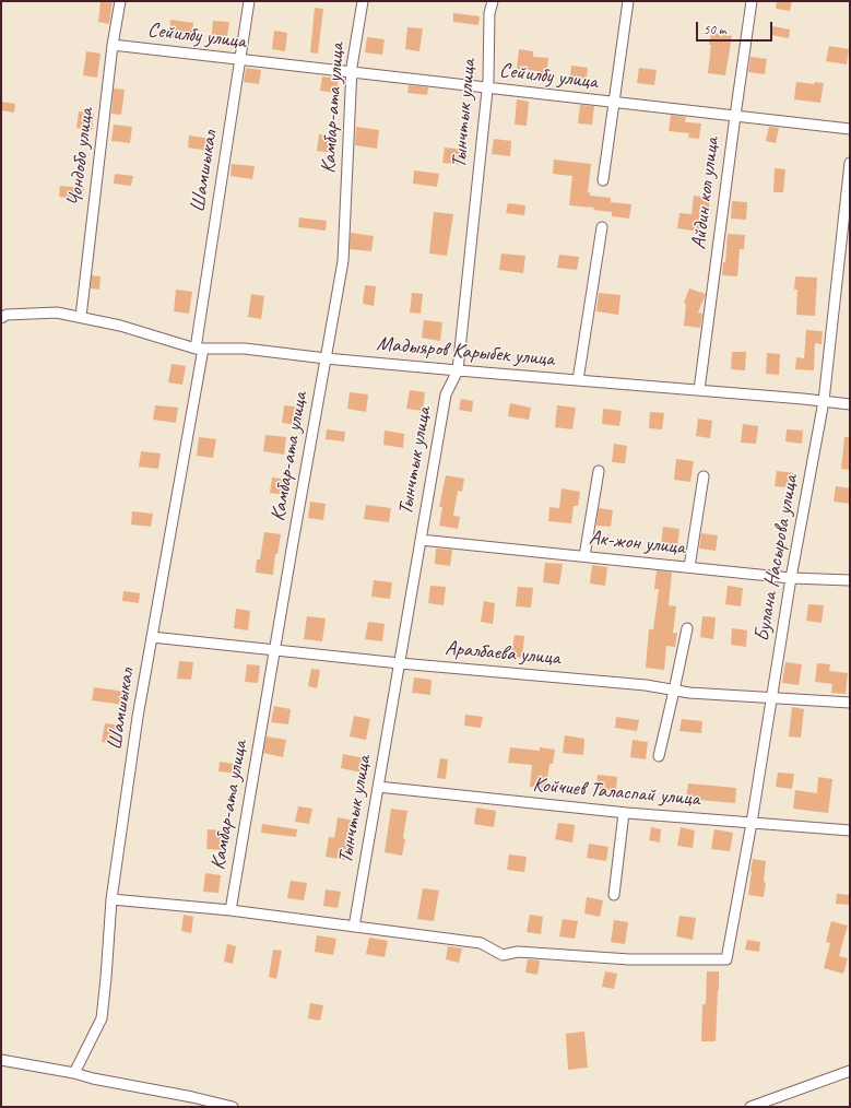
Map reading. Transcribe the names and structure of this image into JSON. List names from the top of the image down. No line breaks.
{"streets":{"street":["Сейилбу улица","Камбар-ата улица","Тынчтык улица","Чондобо улица","Шамшыкал","Айдин кол улица","Мадыяров Карыбек улица","Ак-жон улица","Булана Насырова улица","Аралбаева улица","Койчиев Таласпай улица"]},"crossings":[["Сейилбу улица","Камбар-ата улица"],["Сейилбу улица","Тынчтык улица"],["Сейилбу улица","Чондобо улица"],["Сейилбу улица","Шамшыкал"],["Сейилбу улица","Айдин кол улица"],["Камбар-ата улица","Мадыяров Карыбек улица"],["Камбар-ата улица","Аралбаева улица"],["Тынчтык улица","Мадыяров Карыбек улица"],["Тынчтык улица","Ак-жон улица"],["Тынчтык улица","Булана Насырова улица"],["Тынчтык улица","Аралбаева улица"],["Тынчтык улица","Койчиев Таласпай улица"],["Чондобо улица","Мадыяров Карыбек улица"],["Шамшыкал","Мадыяров Карыбек улица"],["Шамшыкал","Аралбаева улица"],["Айдин кол улица","Мадыяров Карыбек улица"],["Мадыяров Карыбек улица","Булана Насырова улица"],["Ак-жон улица","Булана Насырова улица"],["Булана Насырова улица","Аралбаева улица"],["Булана Насырова улица","Койчиев Таласпай улица"]],"scale_bar":"50 m"}
